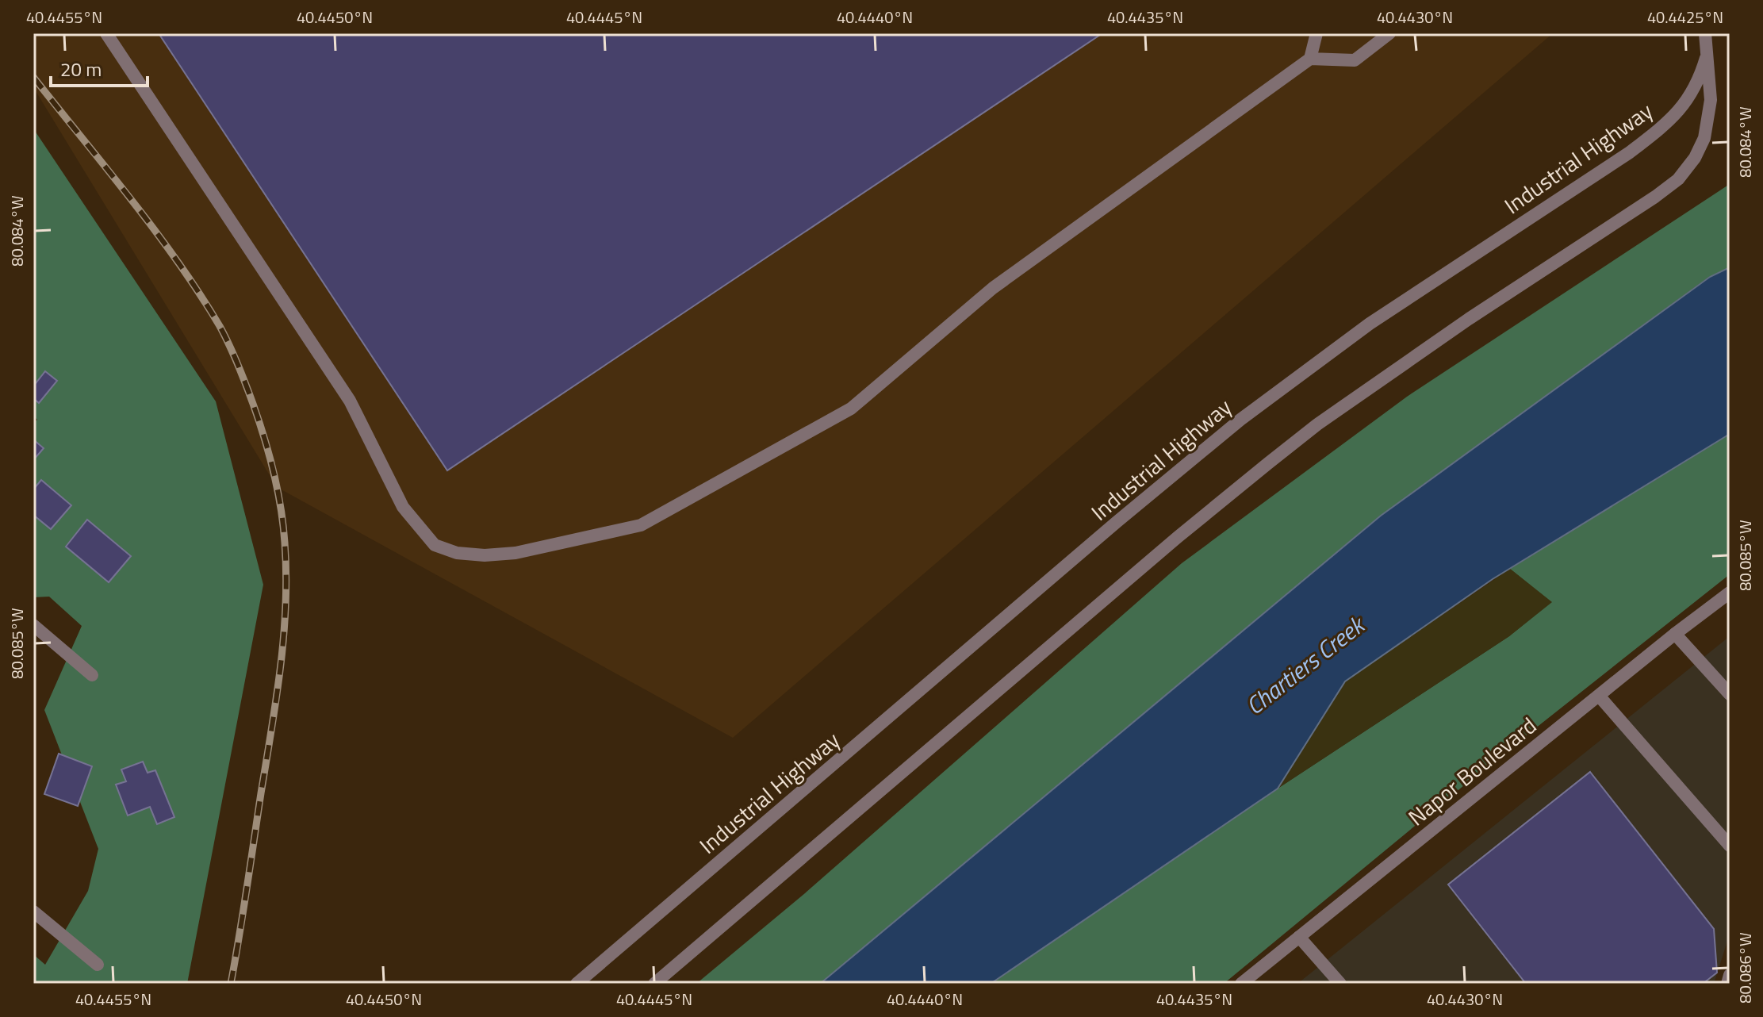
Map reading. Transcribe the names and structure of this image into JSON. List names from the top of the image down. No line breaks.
{"streets":{"street":["Industrial Highway","Napor Boulevard"]},"water":["Chartiers Creek"],"scale_bar":"20 m","coordinates":["40.4455°N","40.4450°N","40.4445°N","40.4440°N","40.4435°N","40.4430°N","40.4425°N","80.084°W","80.085°W","80.086°W"]}
